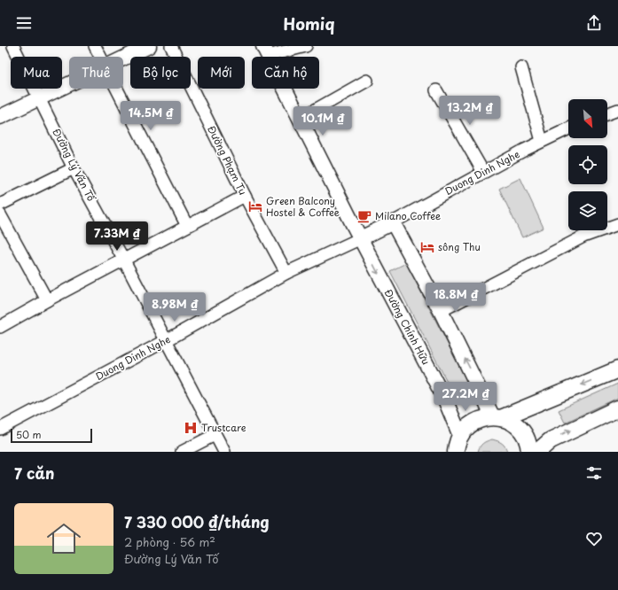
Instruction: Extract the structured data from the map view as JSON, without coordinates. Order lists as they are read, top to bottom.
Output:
{
  "streets": {
    "street": [
      "Đường Phạm Tu",
      "Đường Lý Văn Tố",
      "Duong Dinh Nghe",
      "Đường Chính Hữu"
    ]
  },
  "crossings": [
    ["Đường Phạm Tu", "Duong Dinh Nghe"],
    ["Đường Lý Văn Tố", "Duong Dinh Nghe"],
    ["Duong Dinh Nghe", "Đường Chính Hữu"]
  ],
  "places": {
    "hotel": ["Green Balcony Hostel & Coffee", "sông Thu"],
    "cafe": ["Milano Coffee"],
    "hospital": ["Trustcare"]
  },
  "scale_bar": "50 m",
  "north": "bottom right",
  "page": {
    "header": "Homiq",
    "chip": [
      "Mua",
      "Thuê",
      "Bộ lọc",
      "Mới",
      "Căn hộ"
    ],
    "price": [
      "13.2M ₫",
      "14.5M ₫",
      "10.1M ₫",
      "7.33M ₫",
      "18.8M ₫",
      "8.98M ₫",
      "27.2M ₫"
    ],
    "scale": "50 m",
    "heading": "7 căn",
    "list": [
      {
        "name": "7 330 000 ₫/tháng",
        "note": "2 phòng · 56 m² · Đường Lý Văn Tố"
      }
    ]
  }
}
